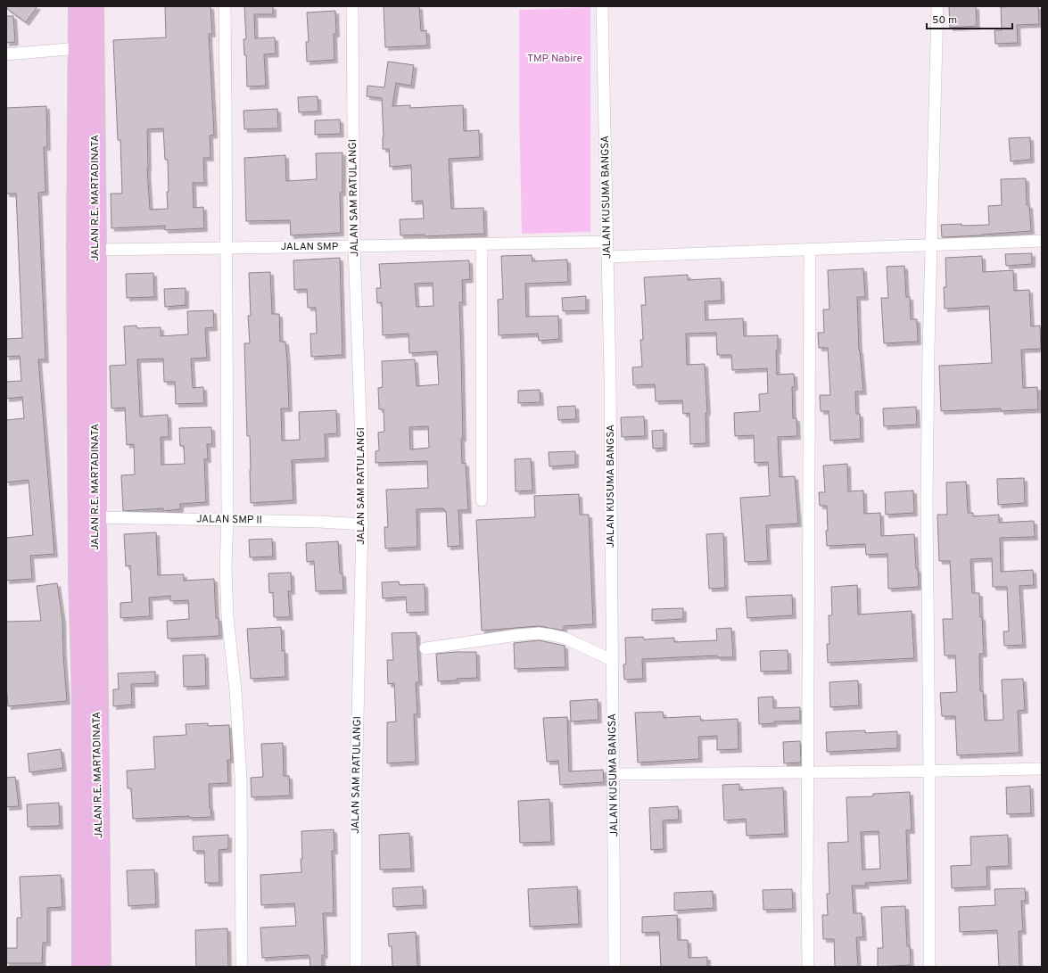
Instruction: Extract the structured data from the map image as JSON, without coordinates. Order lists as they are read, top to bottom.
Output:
{
  "streets": {
    "highway": ["JALAN R.E. MARTADINATA"],
    "street": [
      "JALAN KUSUMA BANGSA",
      "JALAN SAM RATULANGI",
      "JALAN SMP",
      "JALAN SMP II"
    ]
  },
  "crossings": [
    ["JALAN KUSUMA BANGSA", "JALAN SMP"],
    ["JALAN R.E. MARTADINATA", "JALAN SMP"],
    ["JALAN R.E. MARTADINATA", "JALAN SMP II"],
    ["JALAN SAM RATULANGI", "JALAN SMP"],
    ["JALAN SAM RATULANGI", "JALAN SMP II"]
  ],
  "parks": ["TMP Nabire"],
  "scale_bar": "50 m"
}
